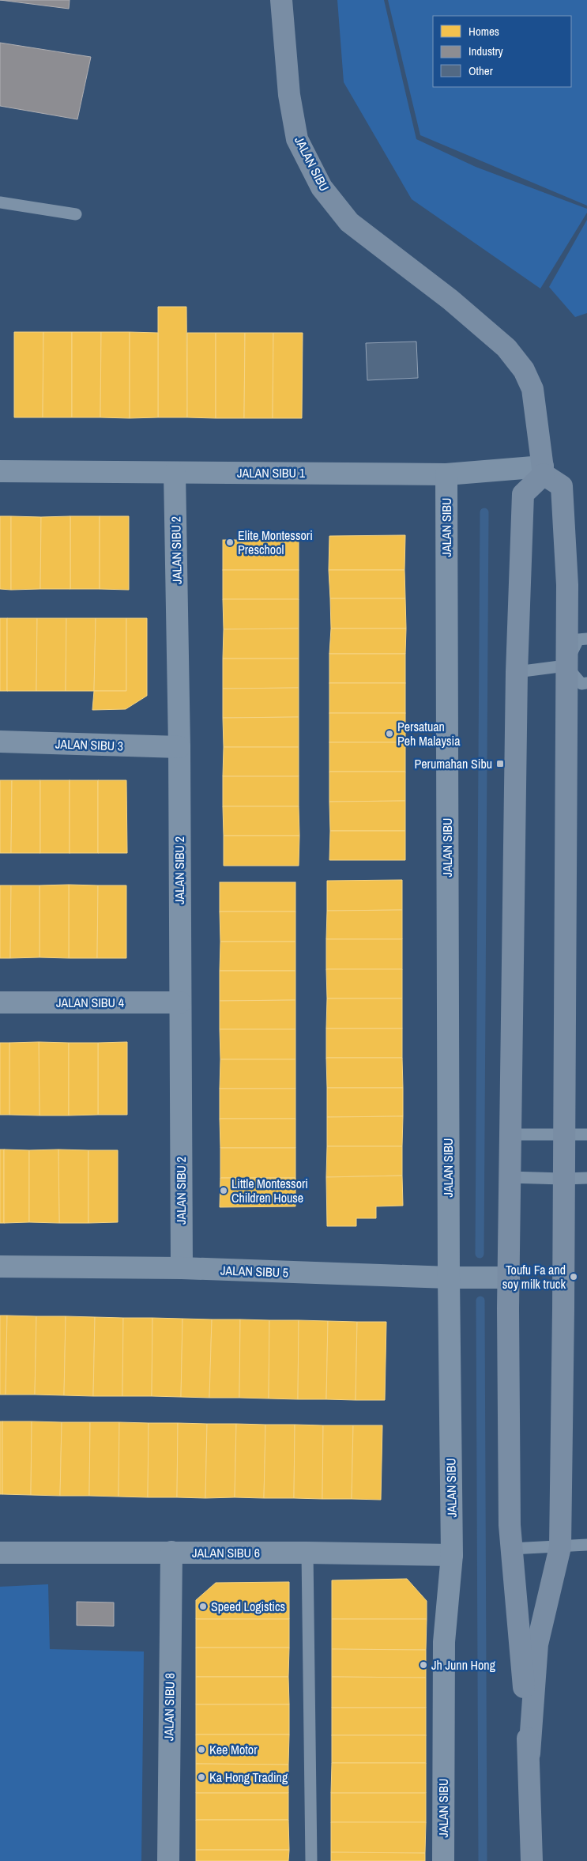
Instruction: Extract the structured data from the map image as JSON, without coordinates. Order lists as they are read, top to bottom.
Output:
{
  "streets": {
    "street": [
      "JALAN SIBU",
      "JALAN SIBU 1",
      "JALAN SIBU 2",
      "JALAN SIBU 3",
      "JALAN SIBU 4",
      "JALAN SIBU 5",
      "JALAN SIBU 6",
      "JALAN SIBU 8"
    ]
  },
  "crossings": [
    ["JALAN SIBU", "JALAN SIBU 1"],
    ["JALAN SIBU", "JALAN SIBU 5"],
    ["JALAN SIBU", "JALAN SIBU 6"],
    ["JALAN SIBU 1", "JALAN SIBU 2"],
    ["JALAN SIBU 2", "JALAN SIBU 3"],
    ["JALAN SIBU 2", "JALAN SIBU 4"],
    ["JALAN SIBU 2", "JALAN SIBU 5"],
    ["JALAN SIBU 6", "JALAN SIBU 8"]
  ],
  "places": {
    "other": [
      "Elite Montessori Preschool",
      "Persatuan Peh Malaysia",
      "Little Montessori Children House",
      "Toufu Fa and soy milk truck",
      "Speed Logistics",
      "Jh Junn Hong",
      "Kee Motor",
      "Ka Hong Trading"
    ],
    "transit": ["Perumahan Sibu"]
  },
  "legend": ["Homes", "Industry", "Other"]
}
